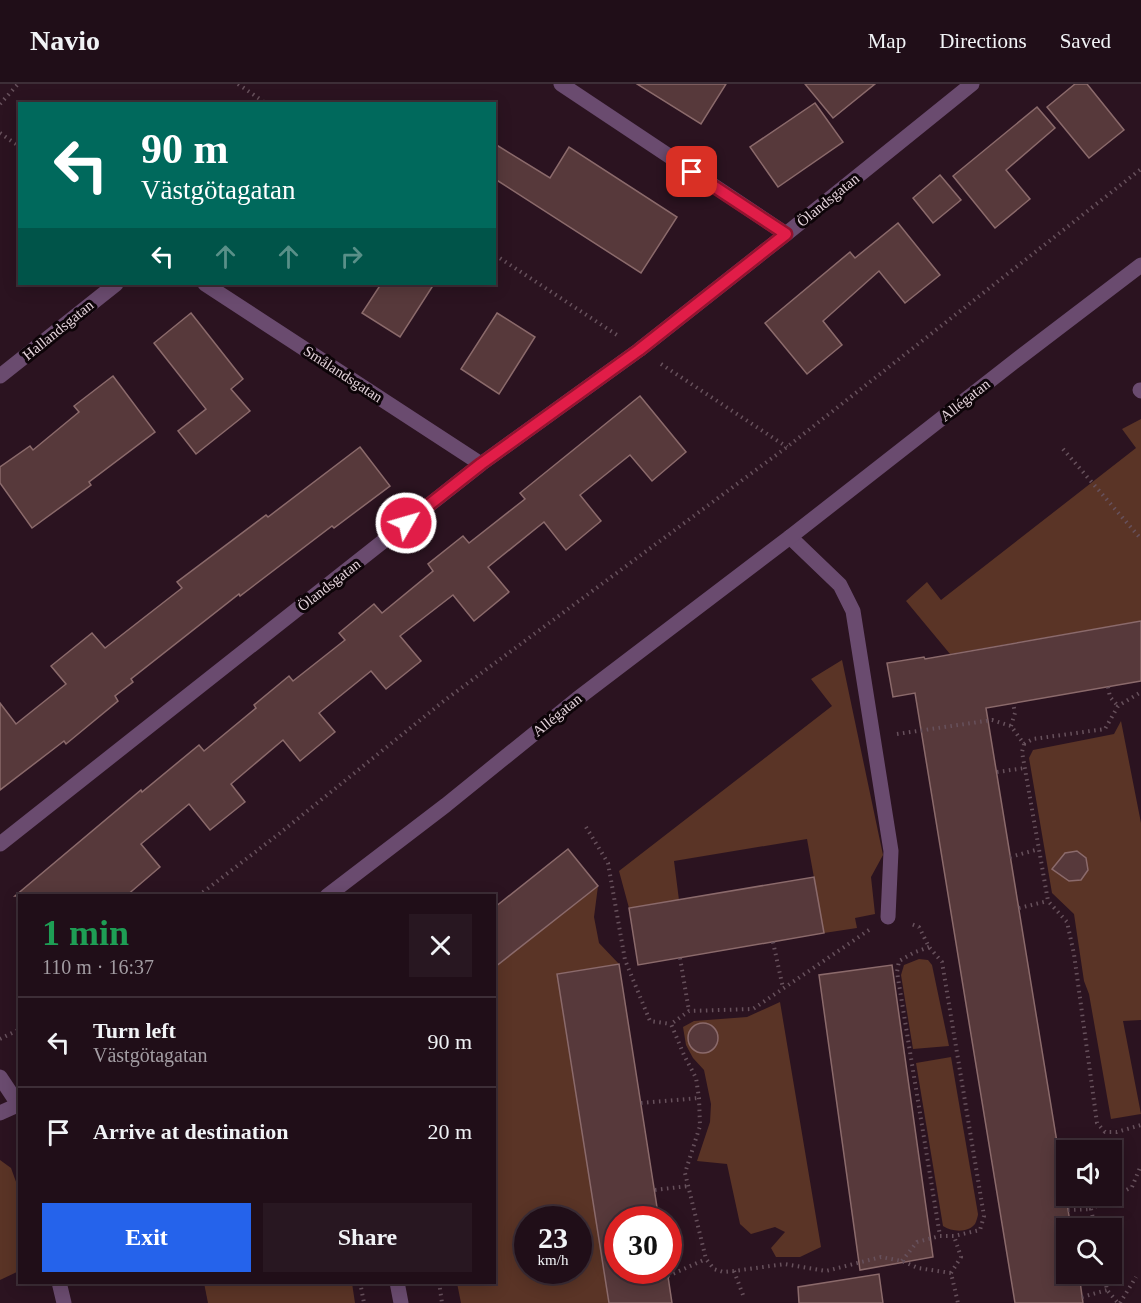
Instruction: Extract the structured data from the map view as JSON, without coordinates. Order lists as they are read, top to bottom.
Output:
{
  "streets": {
    "street": [
      "Ölandsgatan",
      "Hallandsgatan",
      "Smålandsgatan",
      "Allégatan"
    ]
  },
  "crossings": [
    ["Ölandsgatan", "Smålandsgatan"]
  ],
  "page": {
    "header": "Navio",
    "nav": ["Map", "Directions", "Saved"],
    "turn": ["90 m", "Västgötagatan"],
    "heading": ["1 min", "110 m · 16:37"],
    "list": [
      {
        "name": "Turn left",
        "note": "Västgötagatan",
        "value": "90 m"
      },
      {
        "name": "Arrive at destination",
        "value": "20 m"
      }
    ],
    "buttons": ["Exit", "Share"],
    "speed": "23 km/h",
    "limit": "30"
  }
}
